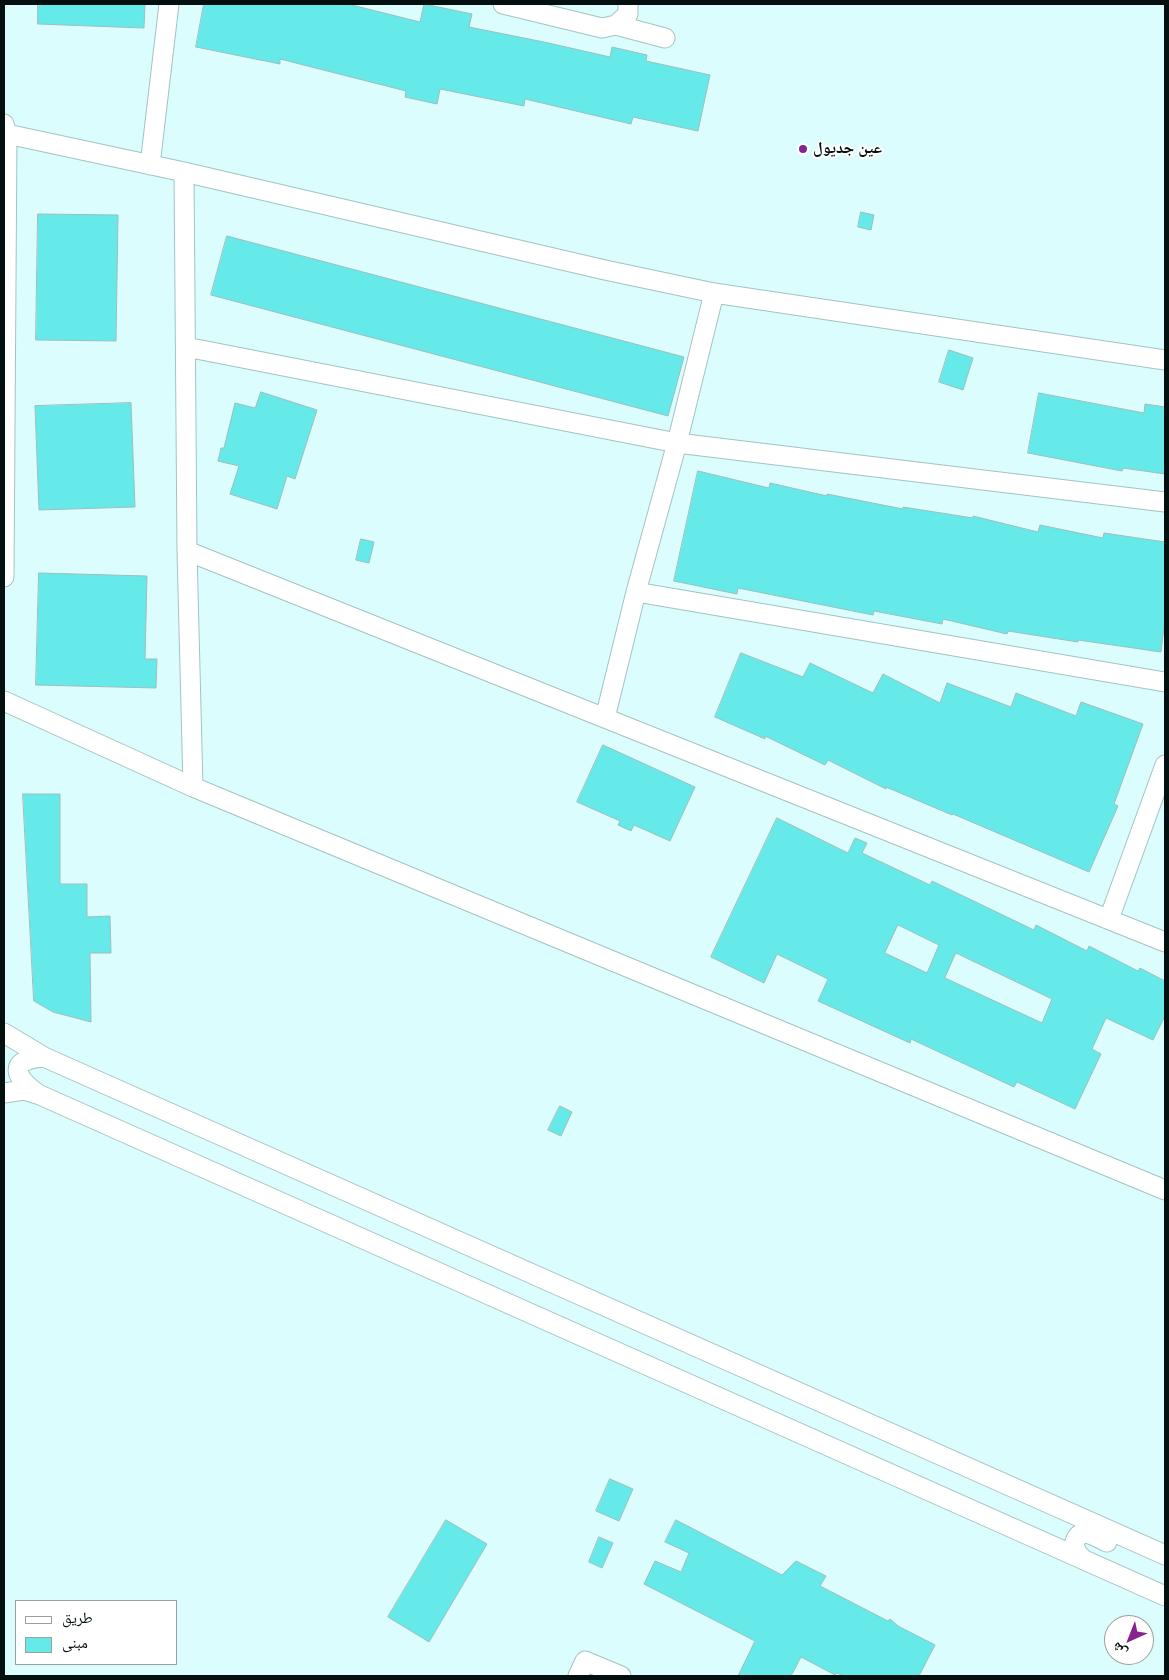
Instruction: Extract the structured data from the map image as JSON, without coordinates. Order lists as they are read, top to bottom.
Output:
{
  "places": ["عين جديول"],
  "legend": ["طريق", "مبنى"],
  "north": "bottom left"
}
